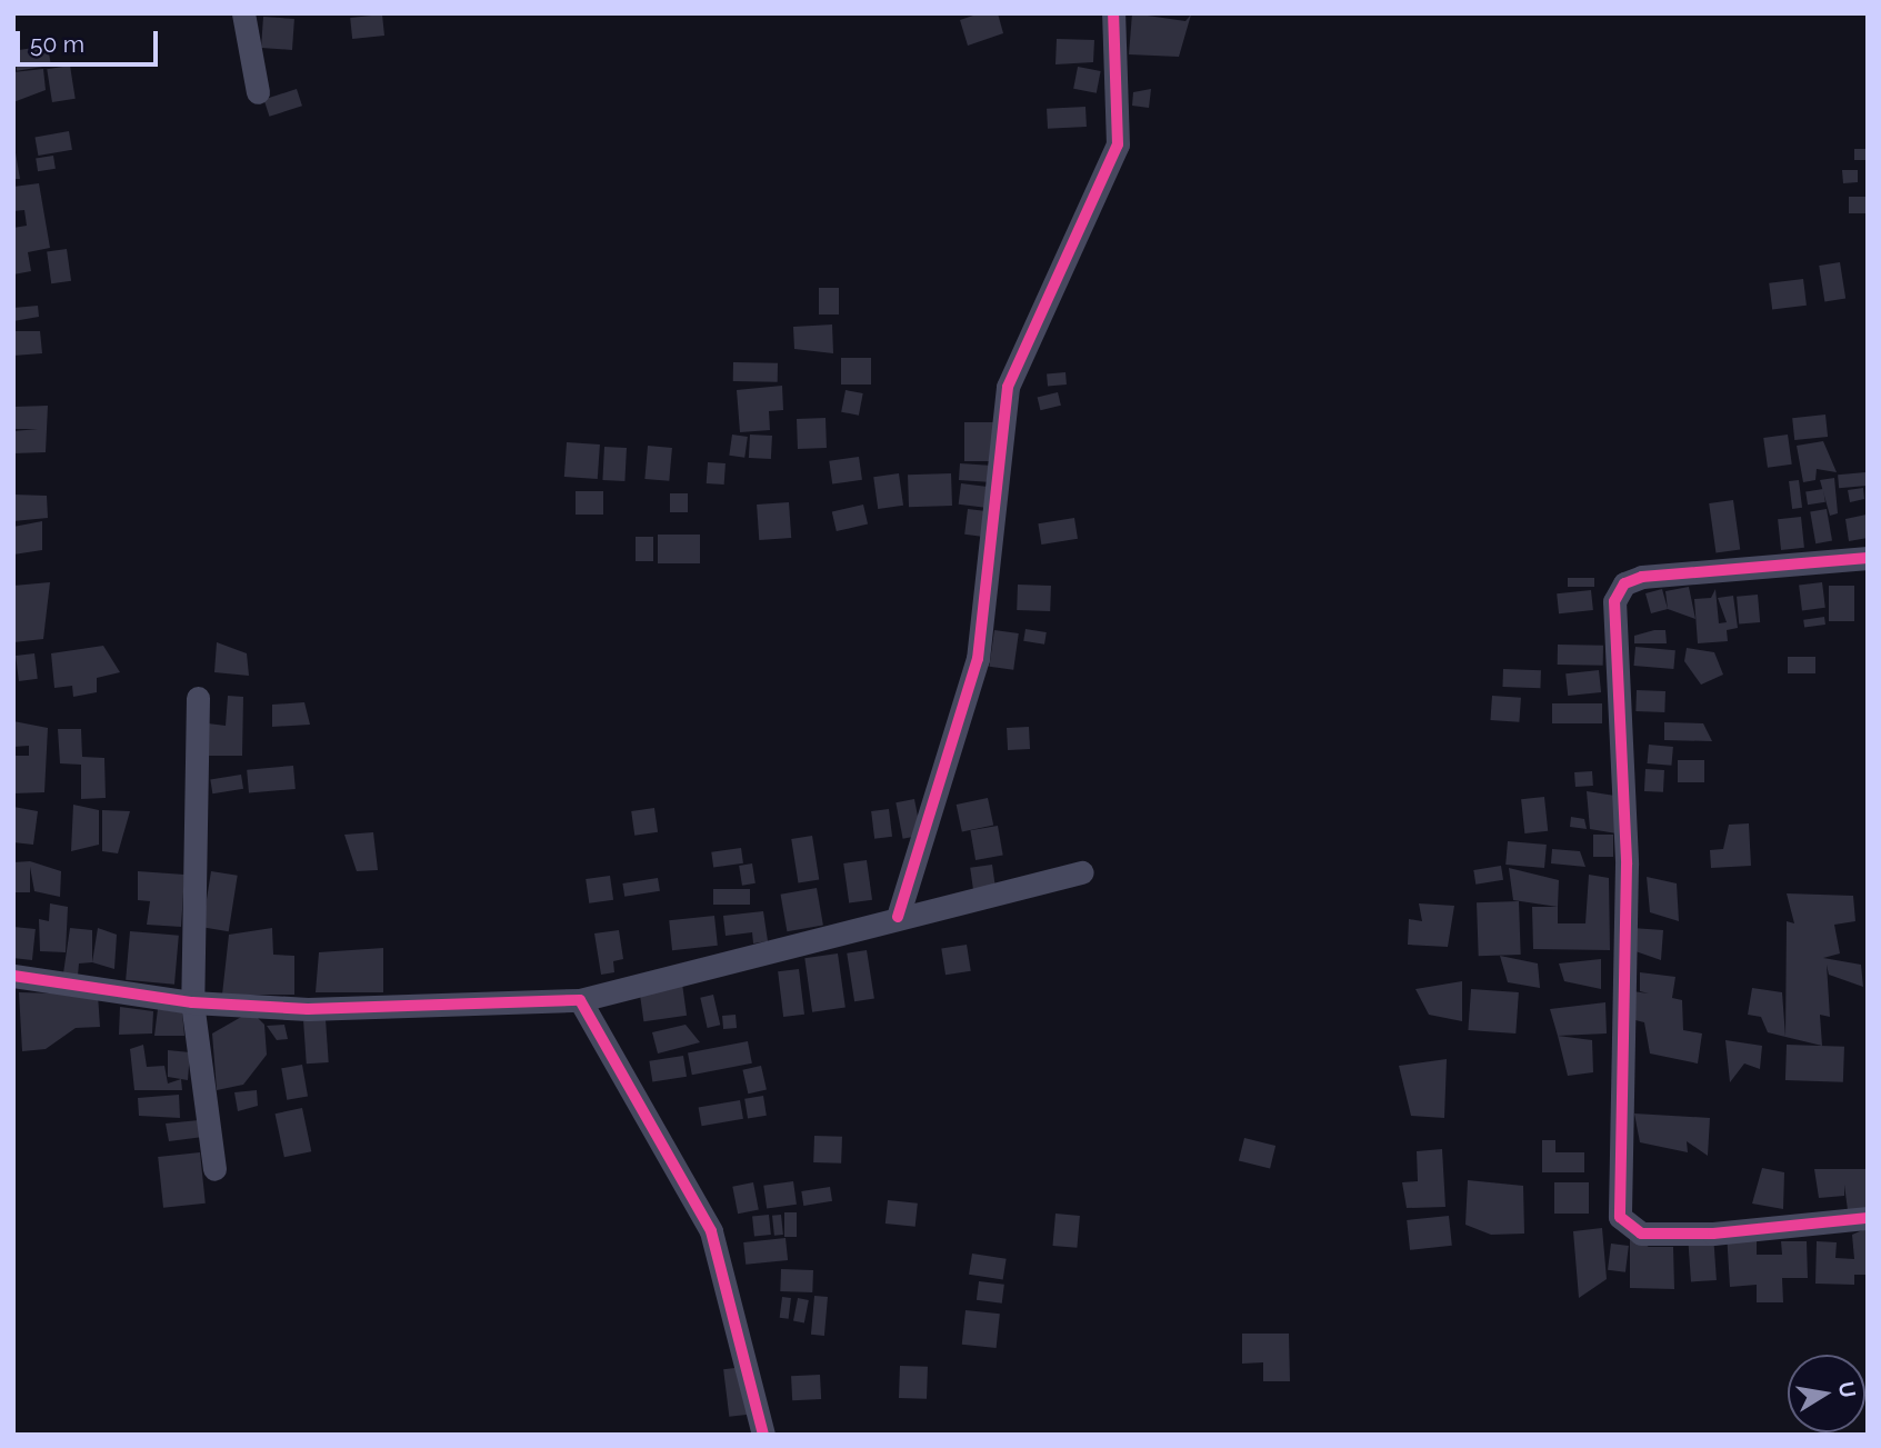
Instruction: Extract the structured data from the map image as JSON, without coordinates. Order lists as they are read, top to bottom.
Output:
{
  "scale_bar": "50 m",
  "north": "right"
}
